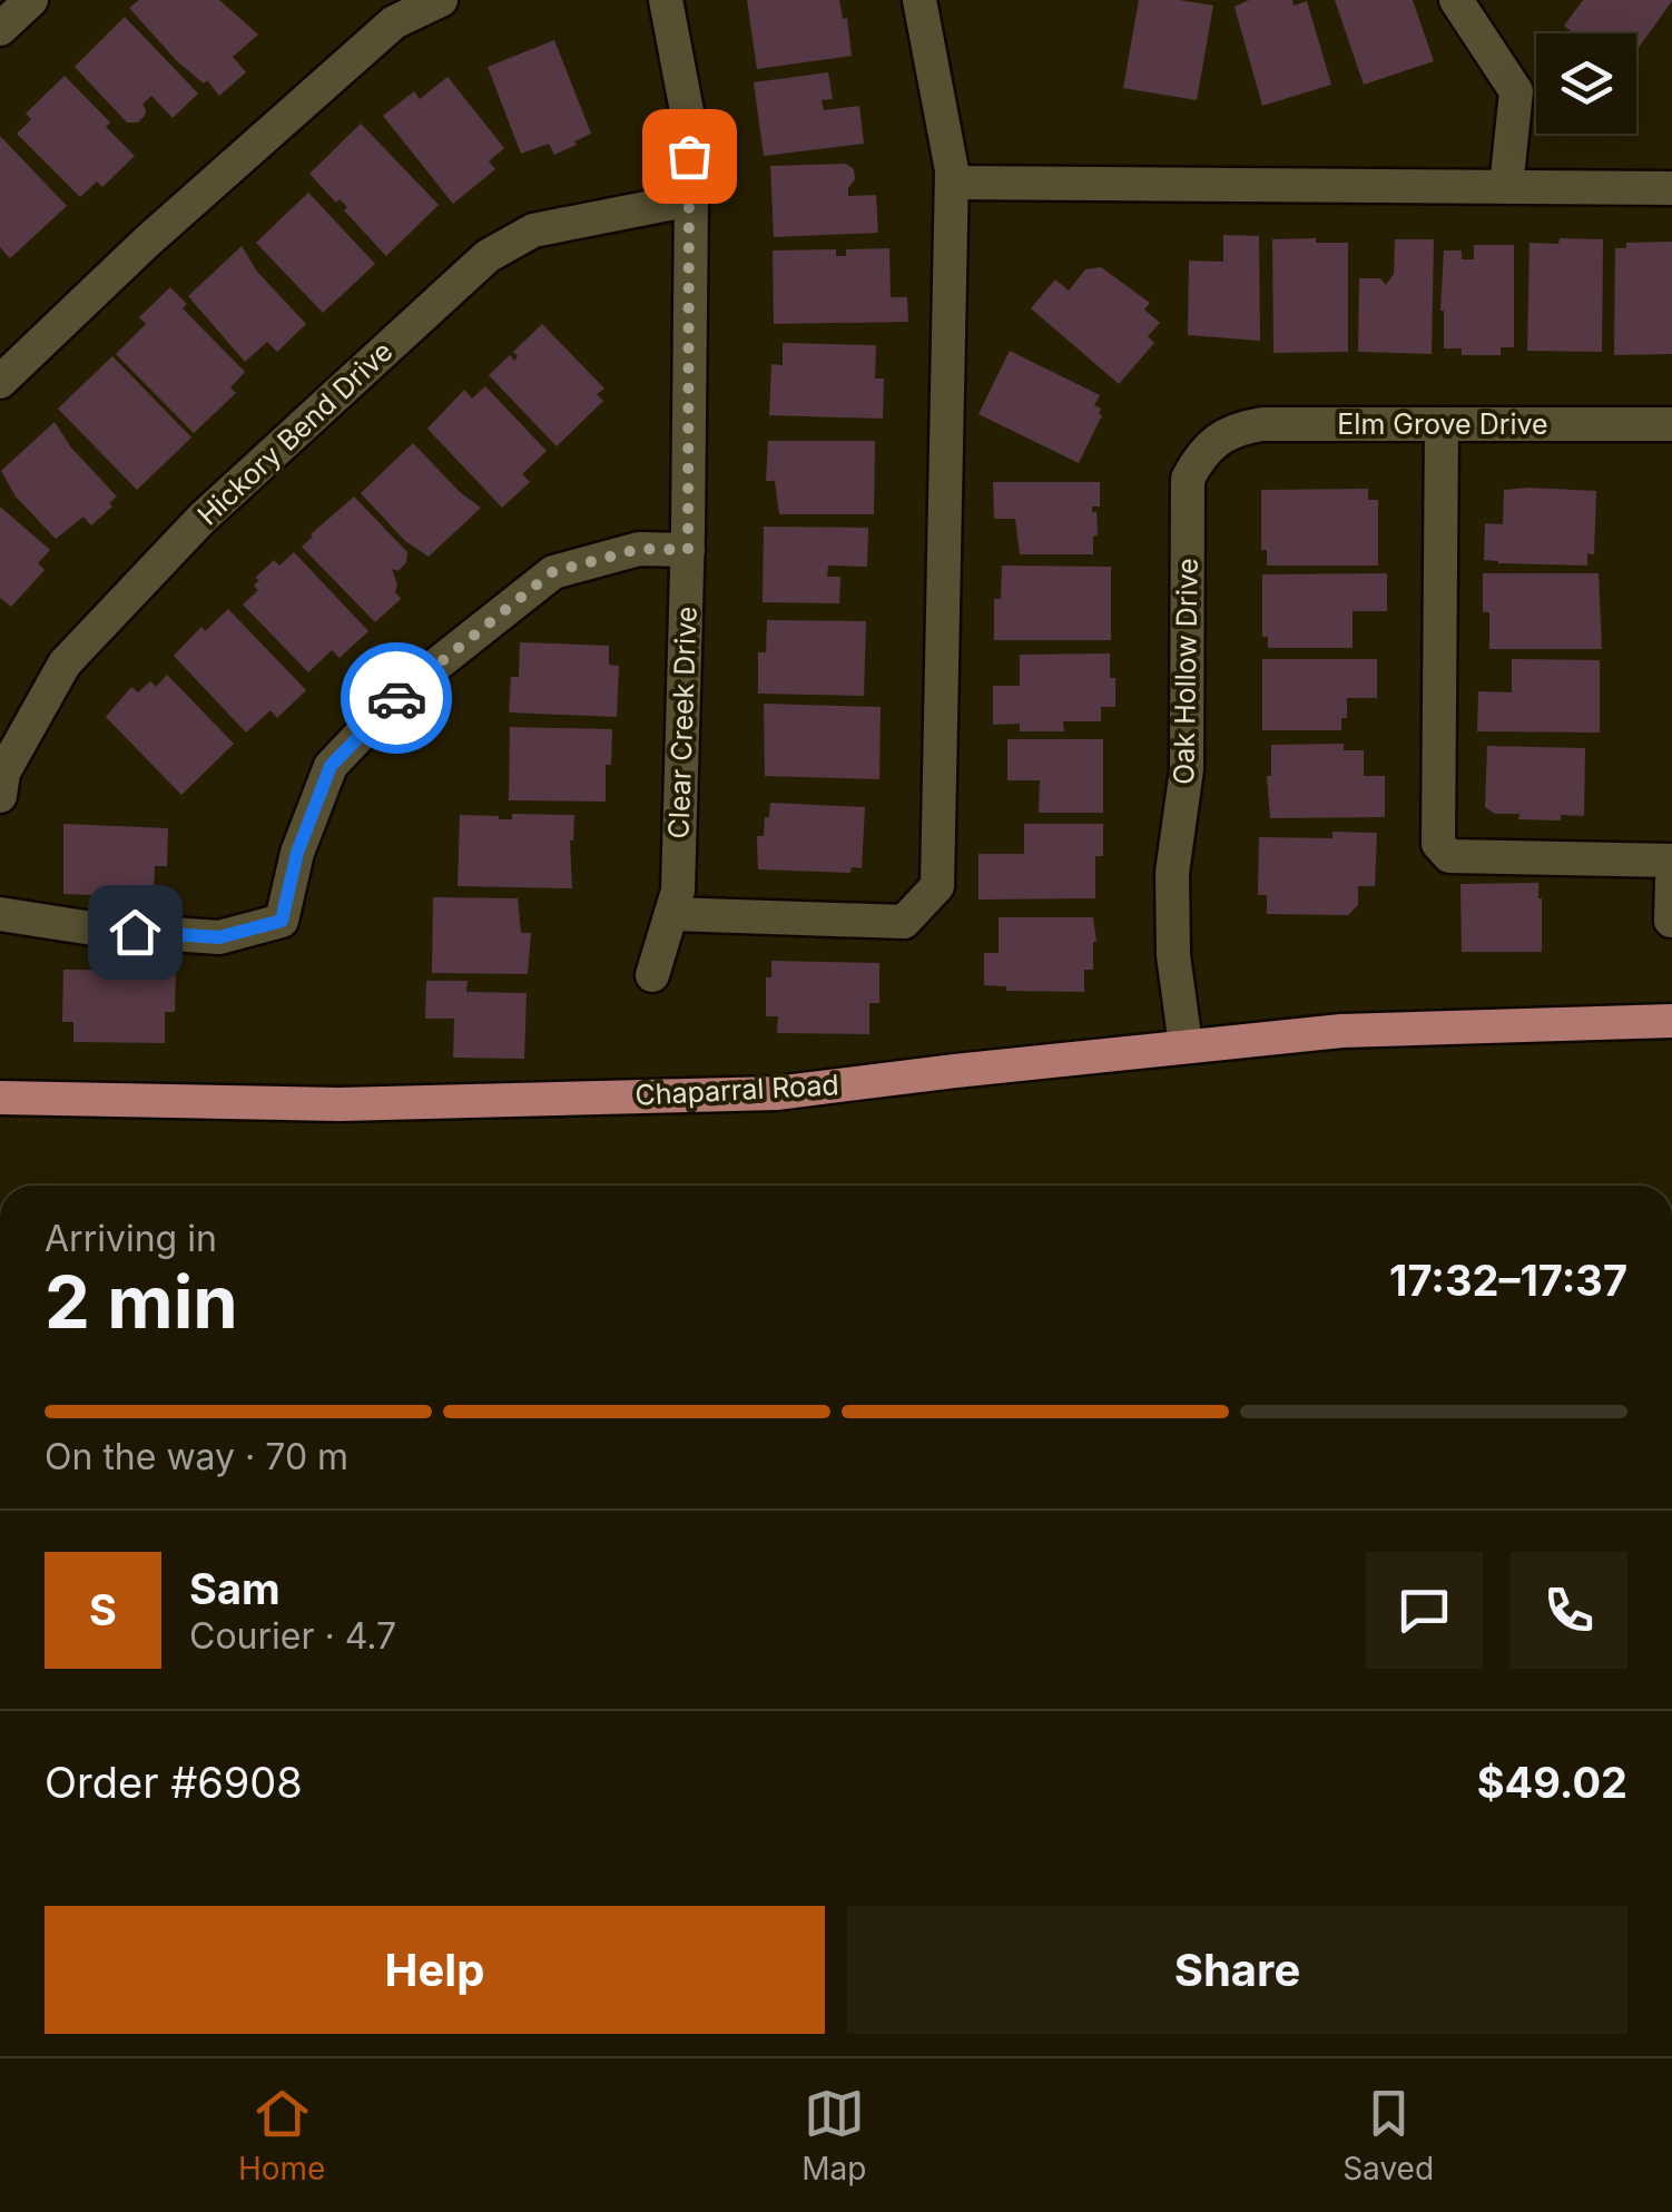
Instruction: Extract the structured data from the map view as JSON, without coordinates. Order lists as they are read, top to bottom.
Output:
{
  "streets": {
    "main road": ["Chaparral Road"],
    "street": [
      "Elm Grove Drive",
      "Hickory Bend Drive",
      "Oak Hollow Drive",
      "Clear Creek Drive"
    ]
  },
  "crossings": [
    ["Elm Grove Drive", "Oak Hollow Drive"],
    ["Hickory Bend Drive", "Clear Creek Drive"],
    ["Oak Hollow Drive", "Chaparral Road"]
  ],
  "page": {
    "heading": ["2 min", "Arriving in", "17:32–17:37"],
    "panel": [
      "Sam",
      "Courier · 4.7",
      "Order #6908",
      "$49.02"
    ],
    "bar": "On the way · 70 m",
    "round": "S",
    "buttons": ["Help", "Share"],
    "tabs": ["Home", "Map", "Saved"]
  }
}
